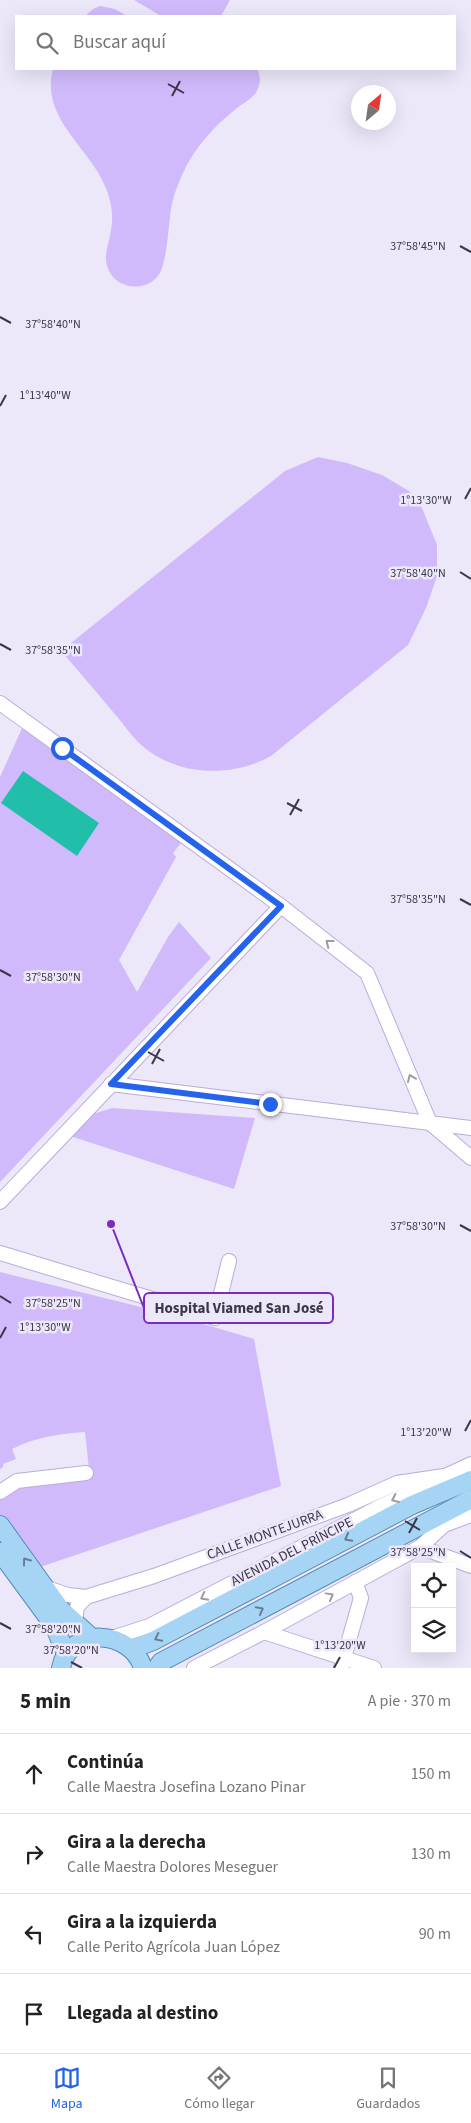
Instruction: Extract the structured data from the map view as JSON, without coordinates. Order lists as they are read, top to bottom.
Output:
{
  "streets": {
    "main road": ["AVENIDA DEL PRÍNCIPE"],
    "street": ["CALLE MONTEJURRA"]
  },
  "crossings": [
    ["CALLE MONTEJURRA", "AVENIDA DEL PRÍNCIPE"]
  ],
  "places": ["Hospital Viamed San José"],
  "north": "top right",
  "page": {
    "search": "Buscar aquí",
    "heading": ["5 min", "A pie · 370 m"],
    "list": [
      ["Continúa", "Calle Maestra Josefina Lozano Pinar", "150 m"],
      ["Gira a la derecha", "Calle Maestra Dolores Meseguer", "130 m"],
      ["Gira a la izquierda", "Calle Perito Agrícola Juan López", "90 m"],
      "Llegada al destino"
    ],
    "nav": ["Mapa", "Cómo llegar", "Guardados"]
  },
  "coordinates": [
    "37°58'45\"N",
    "37°58'40\"N",
    "1°13'40\"W",
    "1°13'30\"W",
    "37°58'35\"N",
    "37°58'30\"N",
    "37°58'25\"N",
    "1°13'20\"W",
    "37°58'20\"N"
  ]
}
